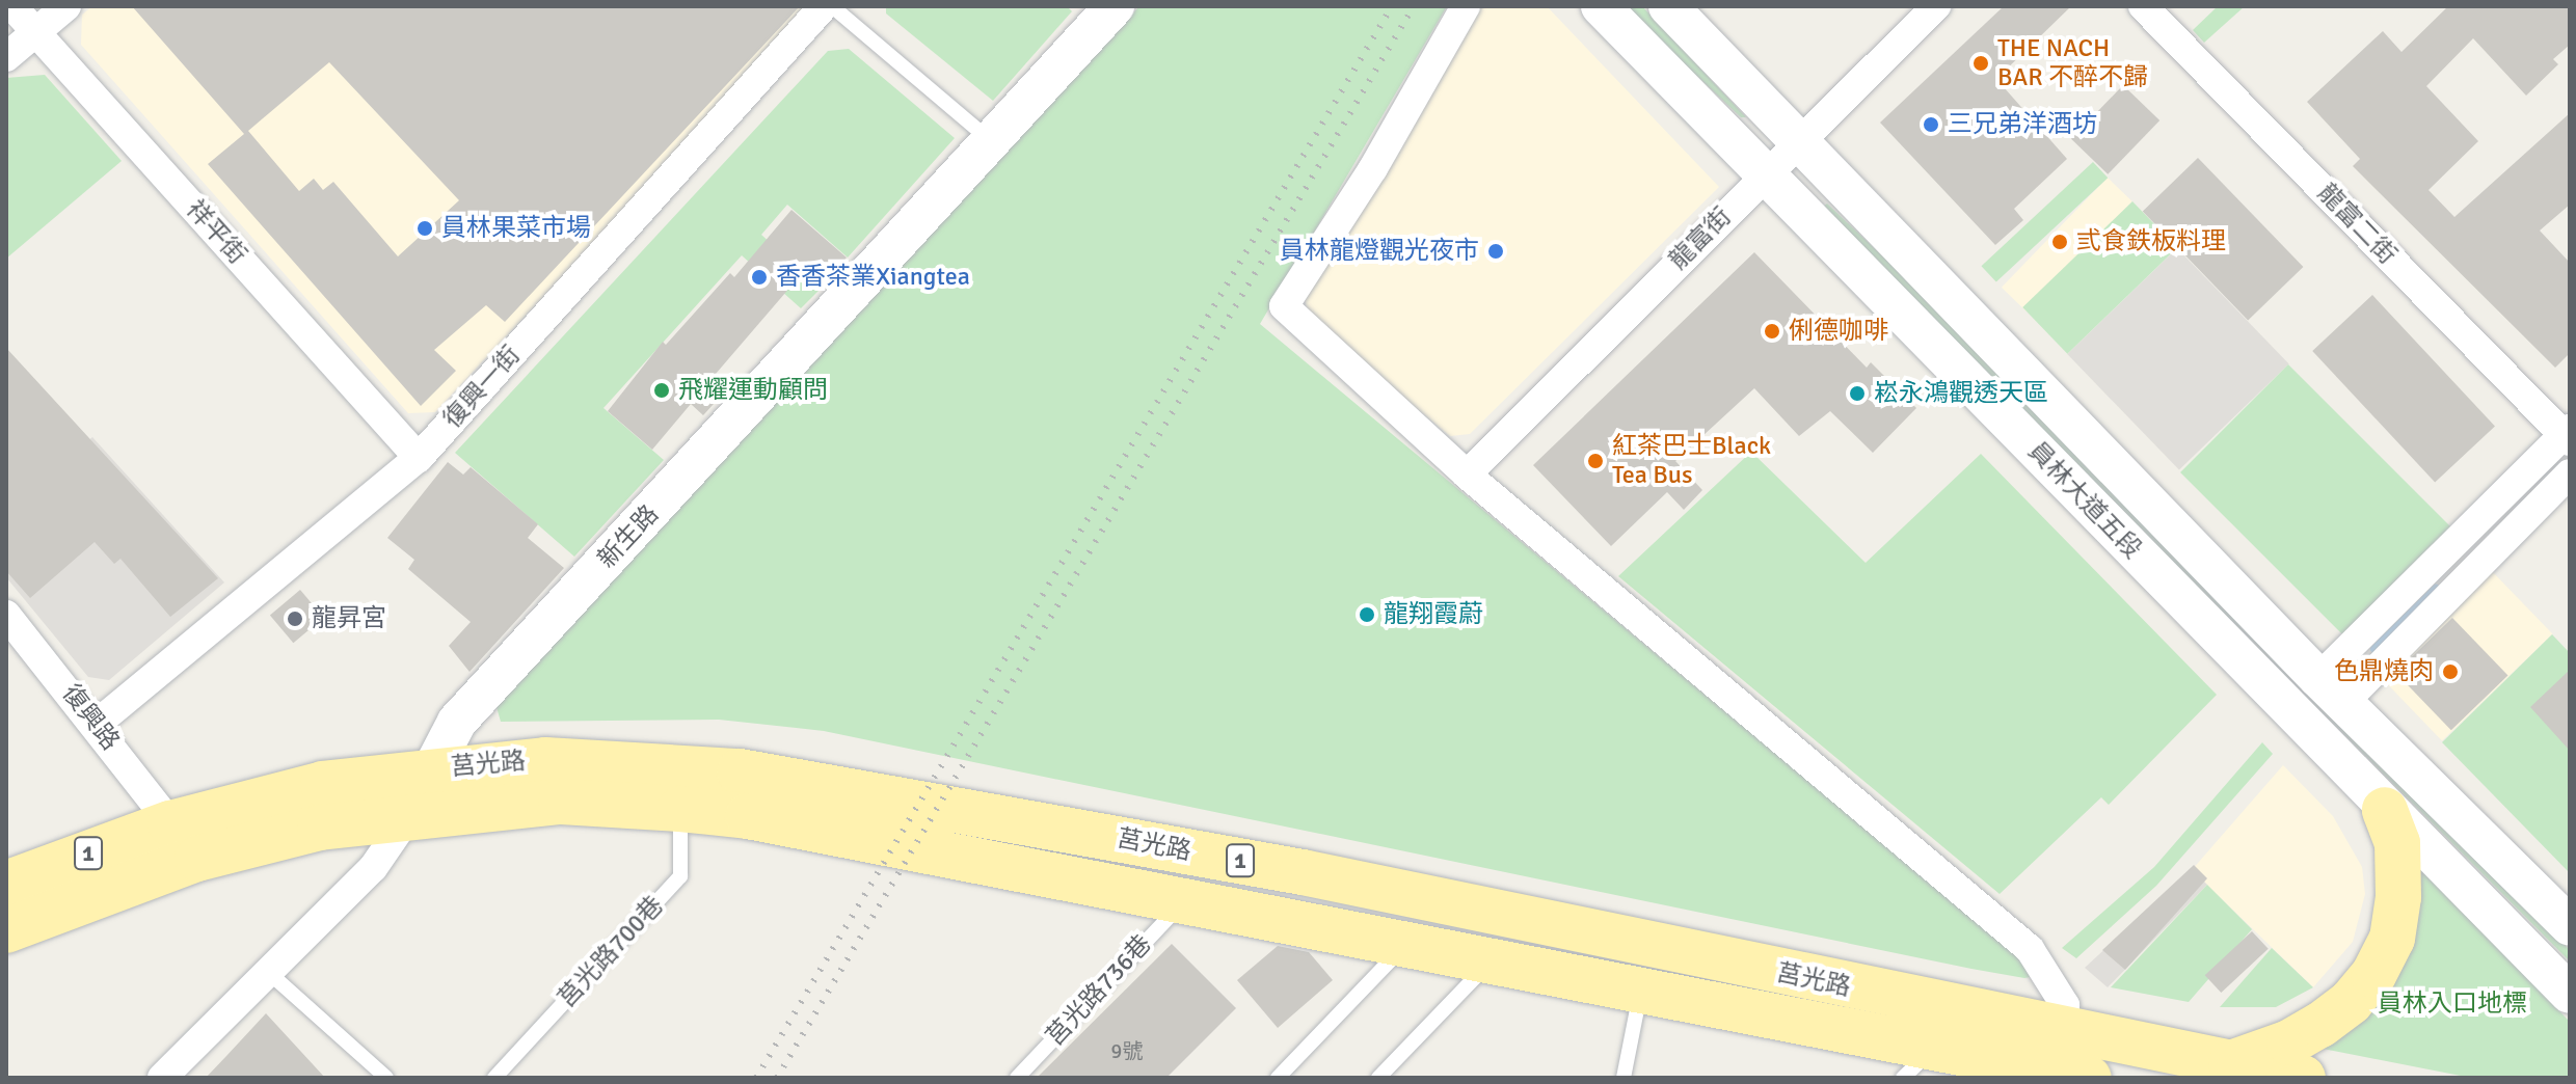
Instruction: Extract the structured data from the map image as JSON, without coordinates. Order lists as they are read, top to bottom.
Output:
{
  "streets": {
    "main road": [
      "員林大道五段",
      "新生路",
      "莒光路",
      "1"
    ],
    "street": [
      "龍富二街",
      "祥平街",
      "龍富街",
      "復興一街",
      "復興路"
    ],
    "lane": ["莒光路700巷", "莒光路736巷"]
  },
  "crossings": [
    ["祥平街", "復興一街"],
    ["龍富街", "員林大道五段"],
    ["復興一街", "復興路"],
    ["新生路", "莒光路"],
    ["復興路", "莒光路"],
    ["莒光路", "莒光路700巷"],
    ["莒光路", "莒光路736巷"]
  ],
  "parks": ["員林入口地標"],
  "places": [
    "THE NACH BAR 不醉不歸",
    "三兄弟洋酒坊",
    "員林果菜市場",
    "弎食鉄板料理",
    "員林龍燈觀光夜市",
    "香香茶業Xiangtea",
    "俐德咖啡",
    "飛耀運動顧問",
    "崧永鴻觀透天區",
    "紅茶巴士Black Tea Bus",
    "龍翔霞蔚",
    "龍昇宮",
    "色鼎燒肉"
  ],
  "house_numbers": ["9號"]
}
